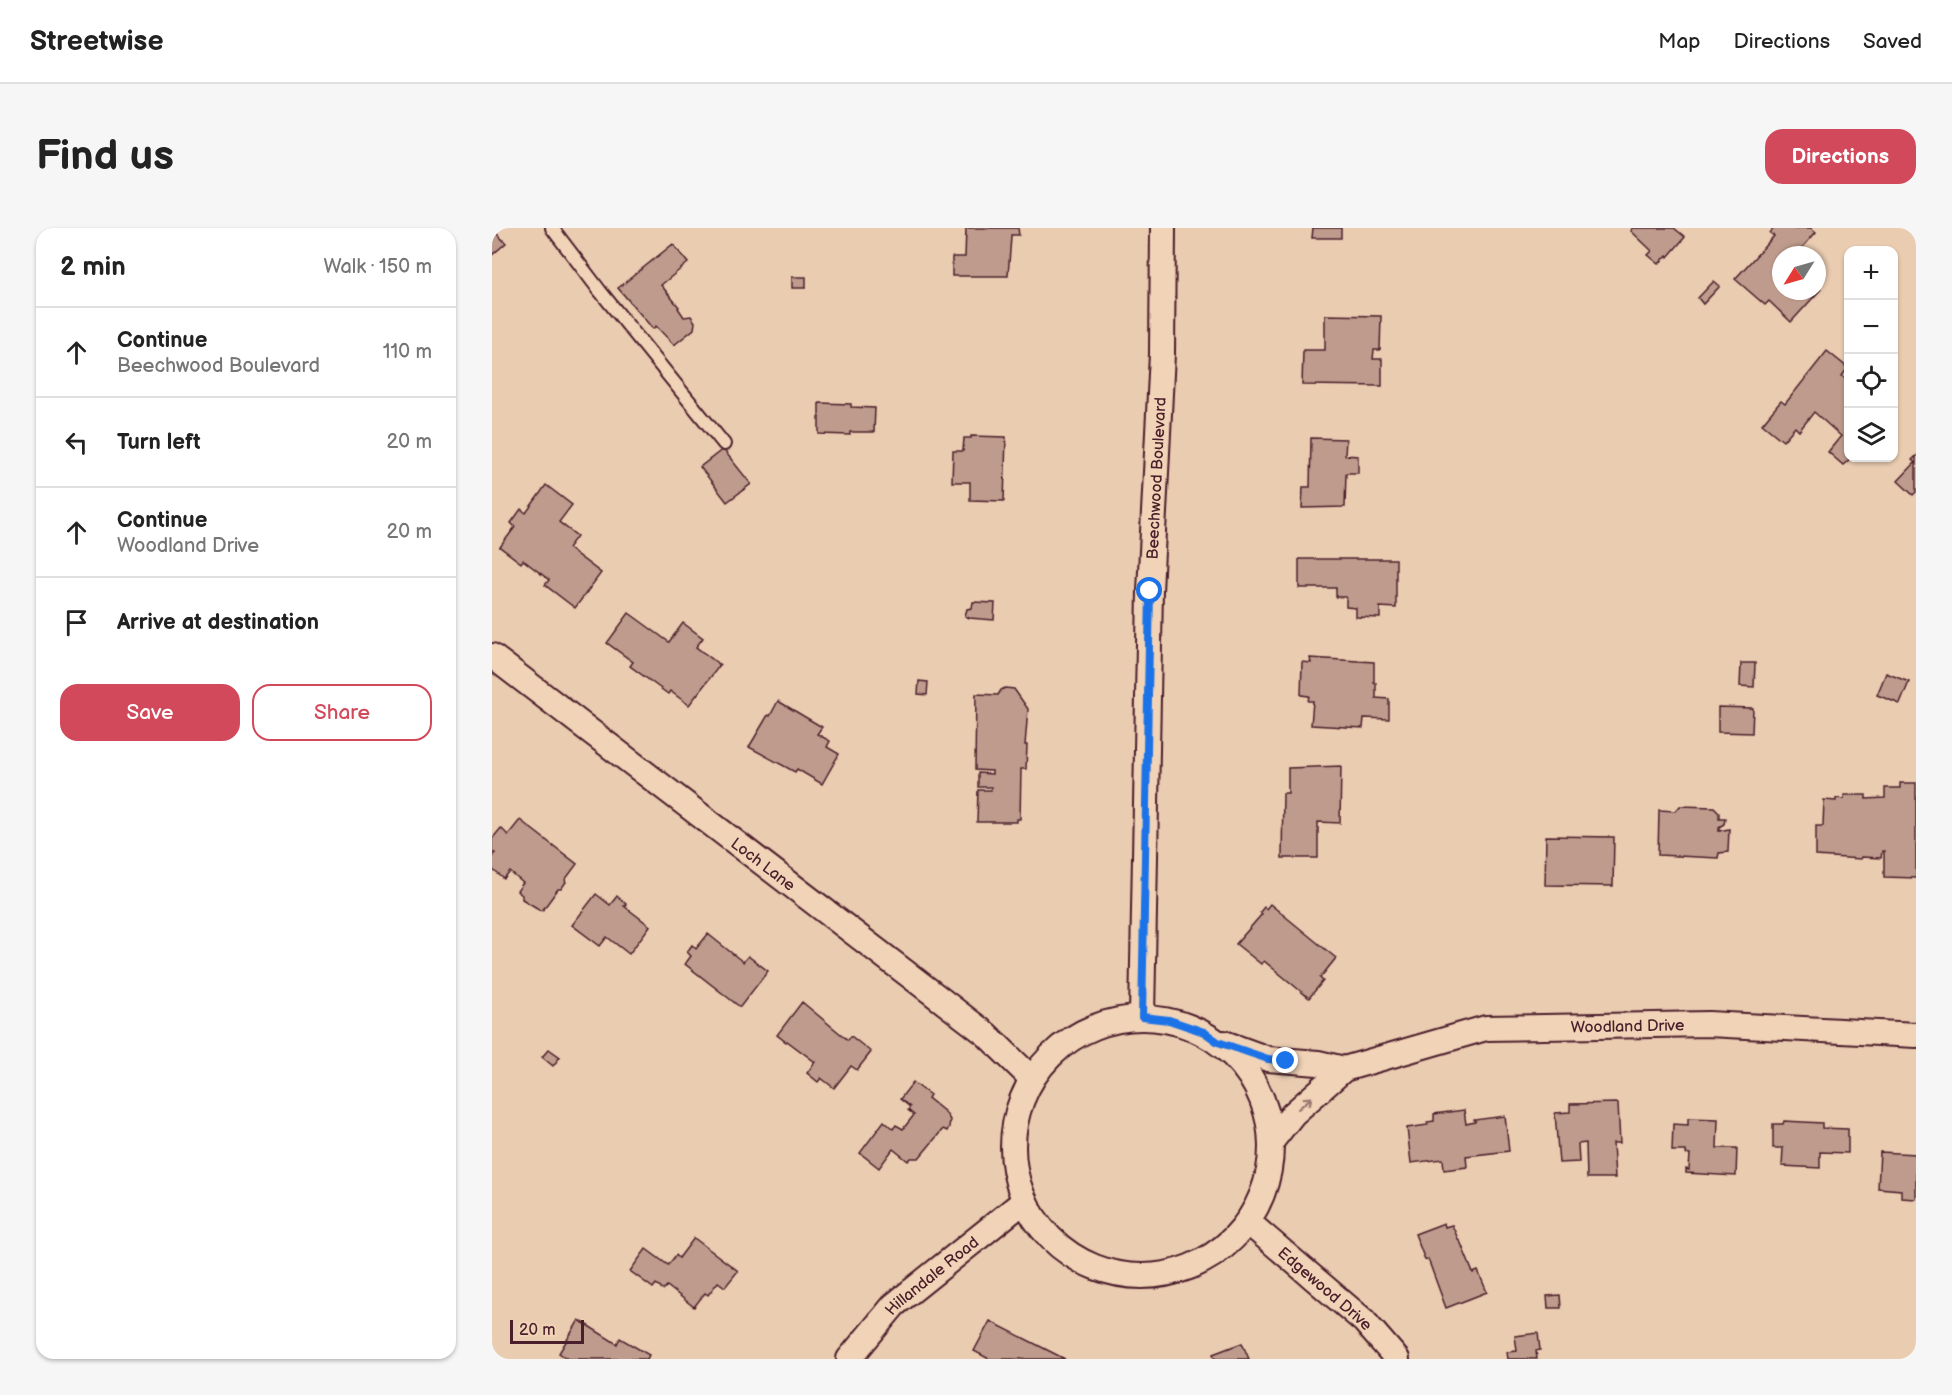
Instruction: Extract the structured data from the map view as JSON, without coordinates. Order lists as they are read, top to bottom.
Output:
{
  "streets": {
    "street": [
      "Beechwood Boulevard",
      "Loch Lane",
      "Woodland Drive",
      "Hillandale Road",
      "Edgewood Drive"
    ]
  },
  "scale_bar": "20 m",
  "north": "bottom left",
  "page": {
    "header": "Streetwise",
    "nav": ["Map", "Directions", "Saved"],
    "buttons": [
      "Directions",
      ["Save", "Share"]
    ],
    "title": "Find us",
    "heading": ["2 min", "Walk · 150 m"],
    "map_buttons": ["+", "−"],
    "list": [
      ["Continue", "Beechwood Boulevard", "110 m"],
      ["Turn left", "20 m"],
      ["Continue", "Woodland Drive", "20 m"],
      "Arrive at destination"
    ],
    "scale": "20 m"
  }
}
